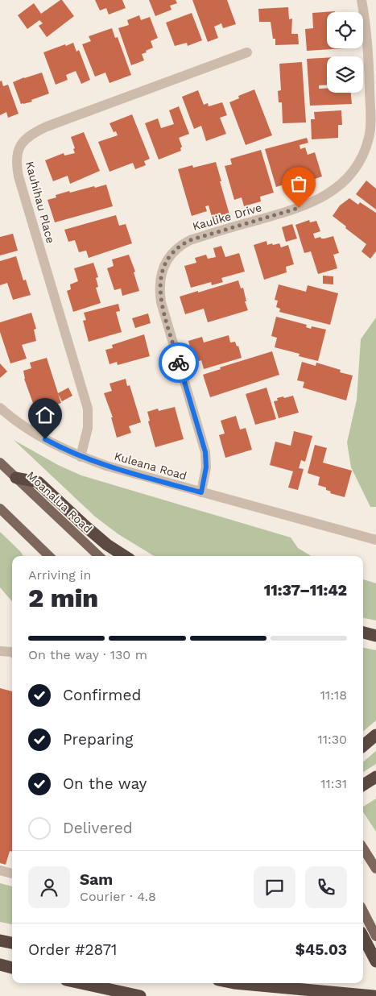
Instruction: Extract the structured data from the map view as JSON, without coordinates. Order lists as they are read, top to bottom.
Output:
{
  "streets": {
    "main road": ["Moanalua Road"],
    "street": ["Kauhihau Place", "Kaulike Drive", "Kuleana Road"]
  },
  "crossings": [
    ["Kauhihau Place", "Kuleana Road"],
    ["Kaulike Drive", "Kuleana Road"]
  ],
  "page": {
    "heading": ["2 min", "Arriving in", "11:37–11:42"],
    "panel": [
      "Sam",
      "Courier · 4.8",
      "Order #2871",
      "$45.03"
    ],
    "bar": "On the way · 130 m",
    "list": [
      ["Confirmed", "11:18"],
      ["Preparing", "11:30"],
      ["On the way", "11:31"],
      "Delivered"
    ]
  }
}
